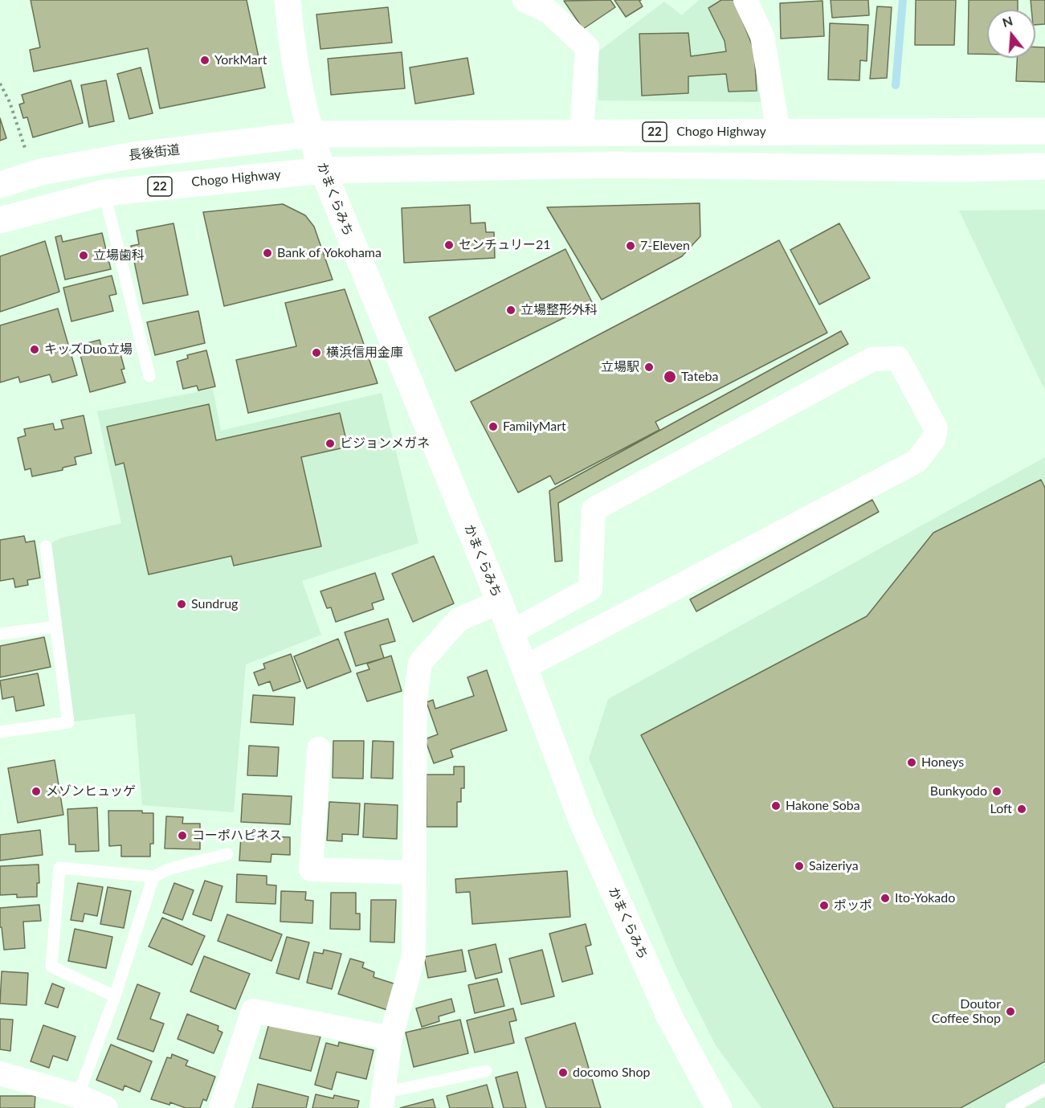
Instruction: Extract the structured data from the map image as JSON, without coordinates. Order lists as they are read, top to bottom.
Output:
{
  "streets": {
    "main road": [
      "22",
      "Chogo Highway",
      "長後街道",
      "かまくらみち"
    ]
  },
  "crossings": [
    ["Chogo Highway", "長後街道"],
    ["Chogo Highway", "かまくらみち"],
    ["長後街道", "かまくらみち"]
  ],
  "places": [
    "YorkMart",
    "センチュリー21",
    "7-Eleven",
    "Bank of Yokohama",
    "立場歯科",
    "立場整形外科",
    "キッズDuo立場",
    "横浜信用金庫",
    "立場駅",
    "Tateba",
    "FamilyMart",
    "ビジョンメガネ",
    "Sundrug",
    "Honeys",
    "メゾンヒュッゲ",
    "Bunkyodo",
    "Hakone Soba",
    "Loft",
    "コーポハピネス",
    "Saizeriya",
    "Ito-Yokado",
    "ポッポ",
    "Doutor Coffee Shop",
    "docomo Shop"
  ],
  "north": "top"
}
